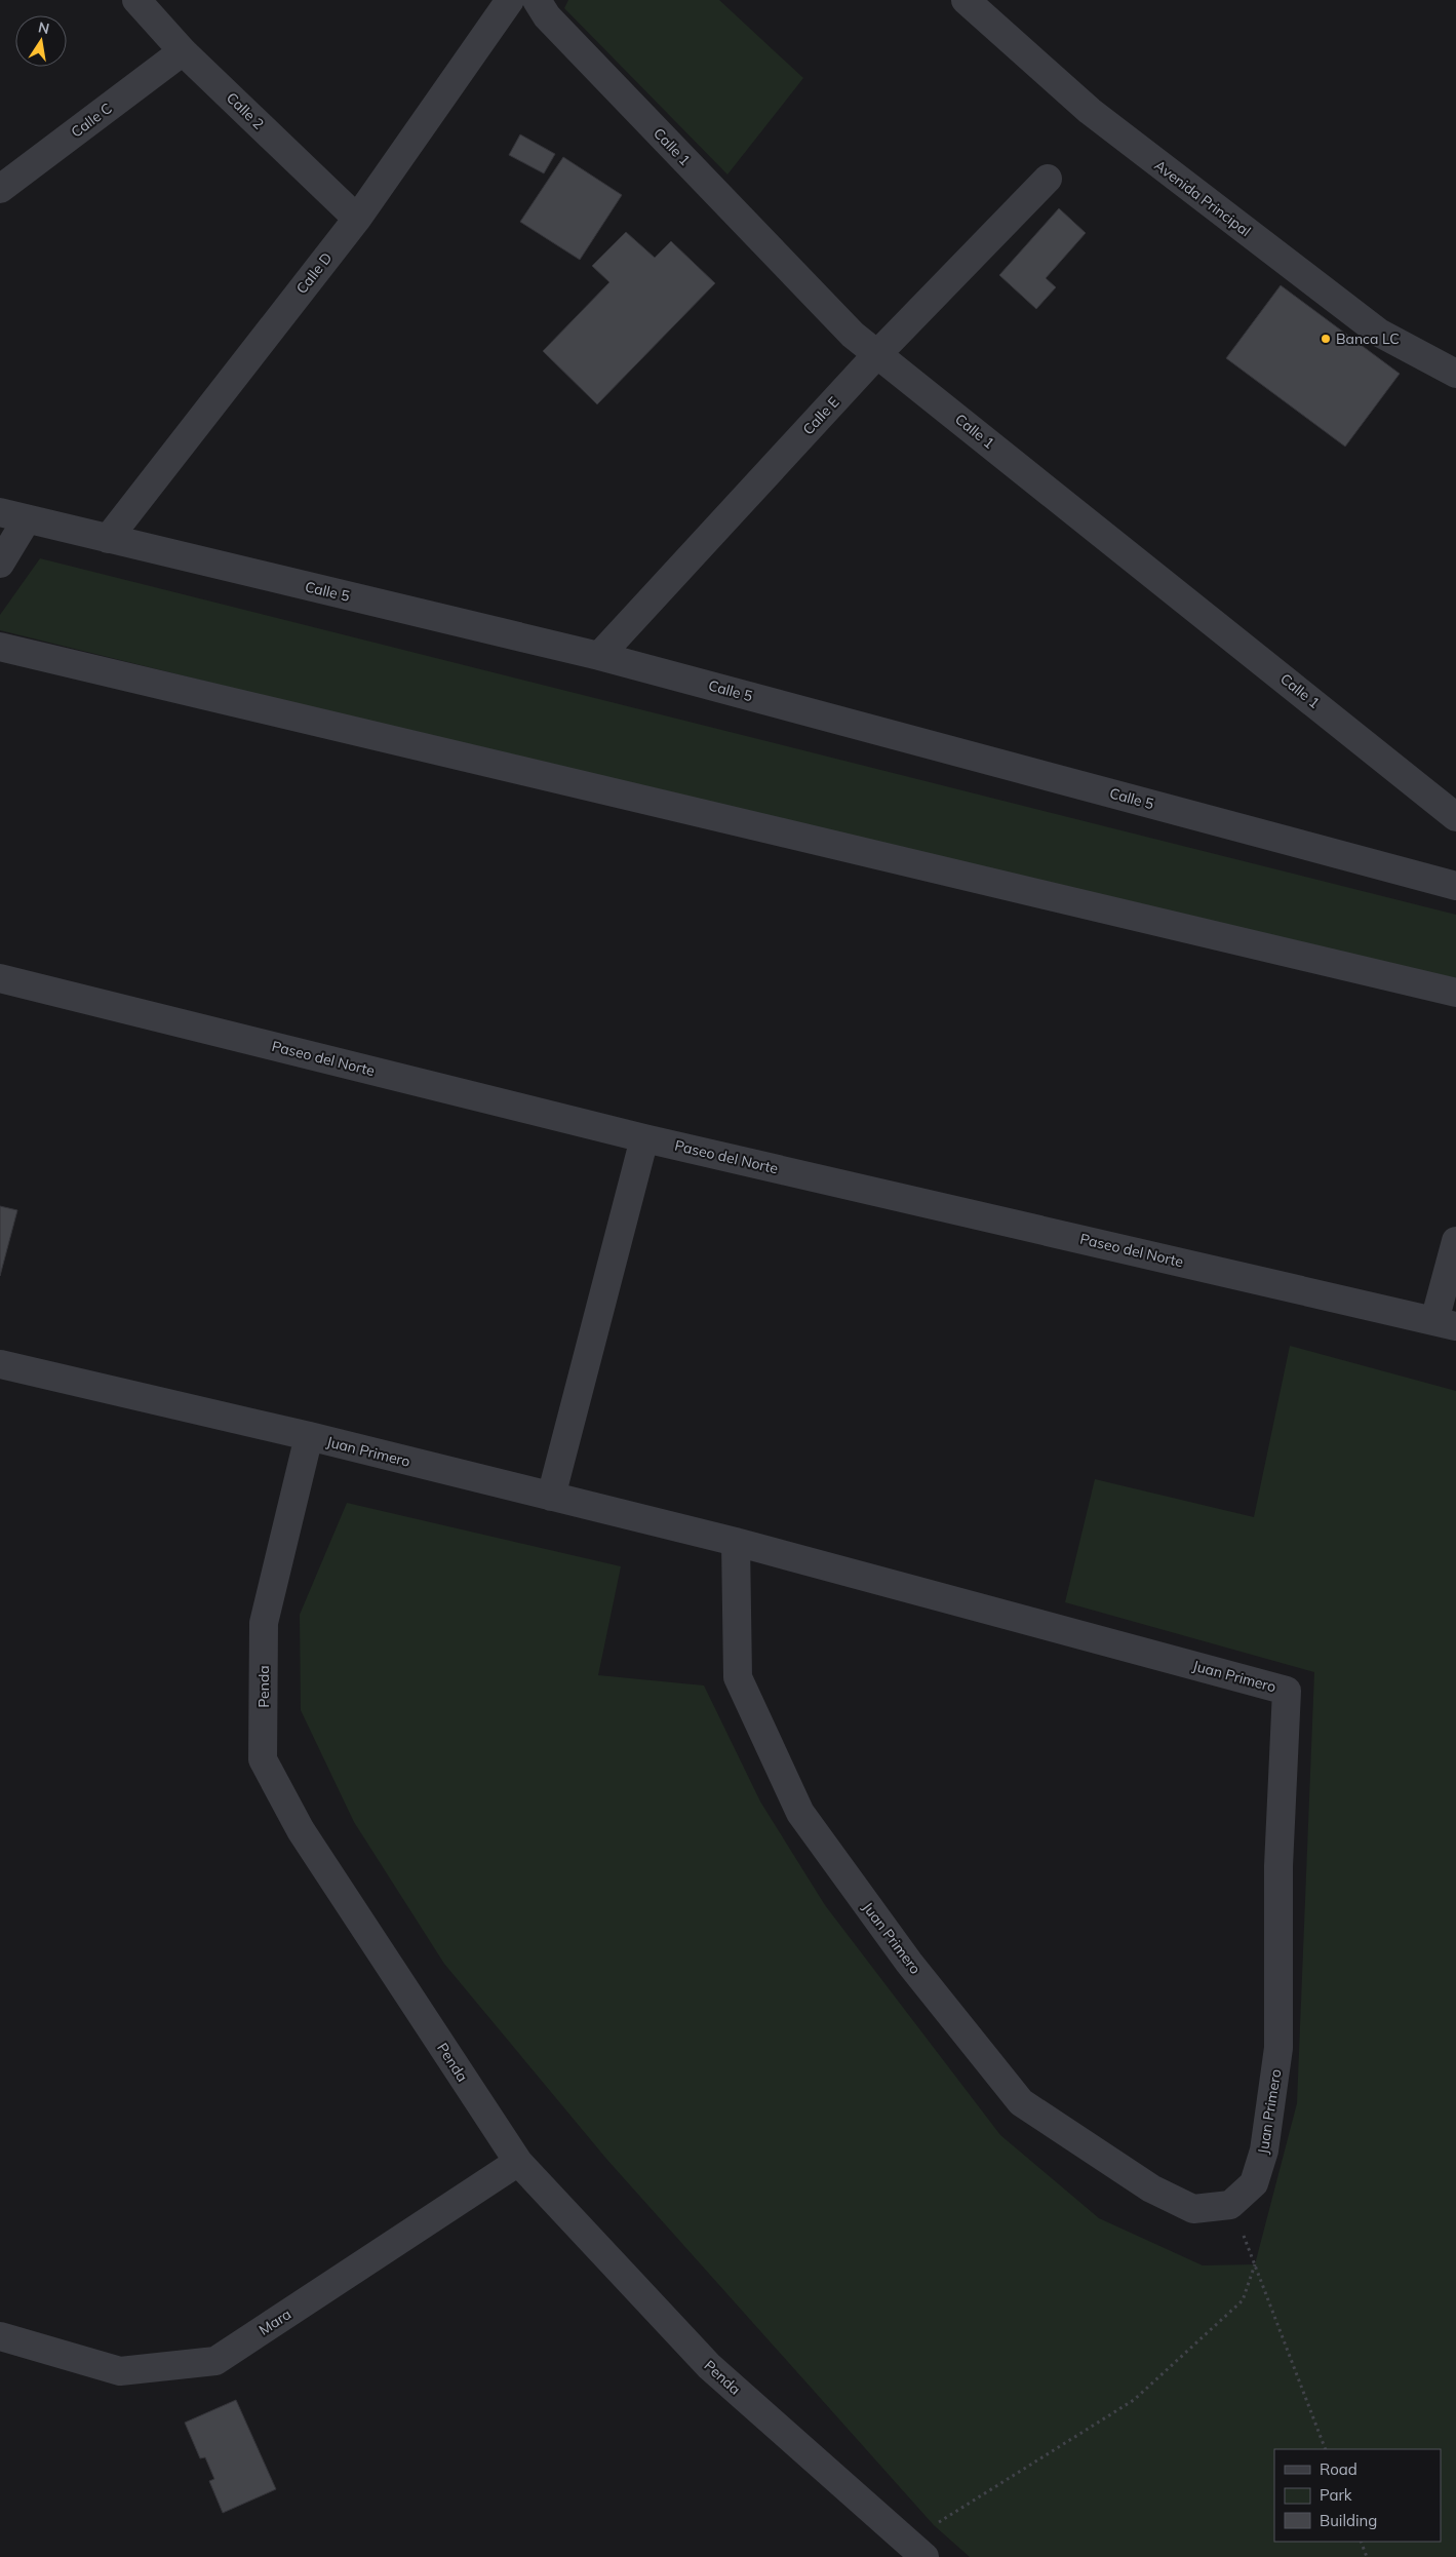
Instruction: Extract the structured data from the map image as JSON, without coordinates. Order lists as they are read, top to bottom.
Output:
{
  "streets": {
    "street": [
      "Calle 2",
      "Calle C",
      "Calle 1",
      "Avenida Principal",
      "Calle D",
      "Calle E",
      "Calle 5",
      "Paseo del Norte",
      "Juan Primero",
      "Penda",
      "Mara"
    ]
  },
  "crossings": [
    ["Calle 2", "Calle C"],
    ["Calle 2", "Calle D"],
    ["Calle 1", "Calle E"],
    ["Calle D", "Calle 5"],
    ["Calle E", "Calle 5"],
    ["Juan Primero", "Penda"],
    ["Penda", "Mara"]
  ],
  "places": ["Banca LC"],
  "legend": ["Road", "Park", "Building"],
  "north": "top"
}
